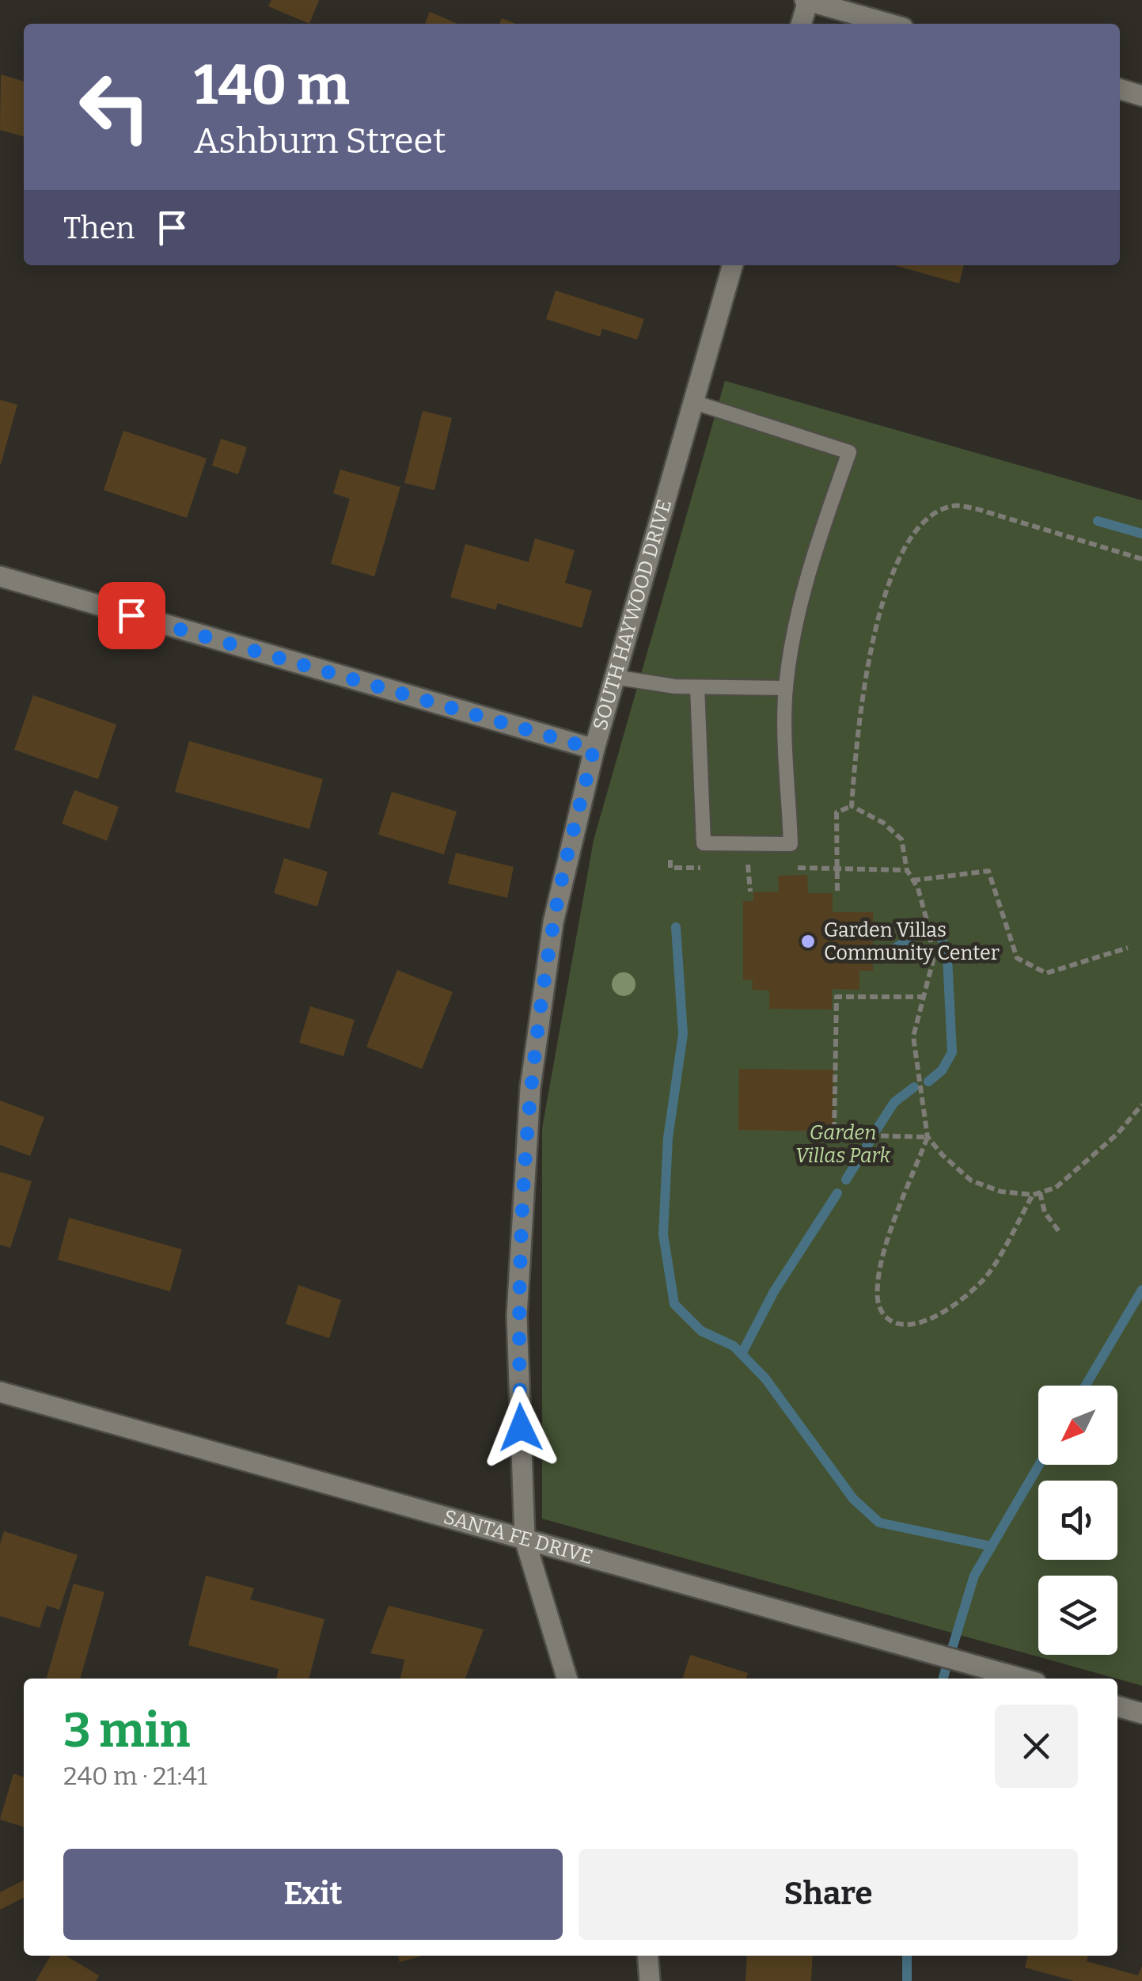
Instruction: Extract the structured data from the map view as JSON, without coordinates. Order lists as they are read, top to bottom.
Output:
{
  "streets": {
    "street": ["SOUTH HAYWOOD DRIVE", "SANTA FE DRIVE"]
  },
  "crossings": [
    ["SOUTH HAYWOOD DRIVE", "SANTA FE DRIVE"]
  ],
  "parks": ["Garden Villas Park"],
  "places": ["Garden Villas Community Center"],
  "north": "bottom left",
  "page": {
    "turn": ["140 m", "Ashburn Street"],
    "then": "Then",
    "heading": ["3 min", "240 m · 21:41"],
    "buttons": ["Exit", "Share"]
  }
}
